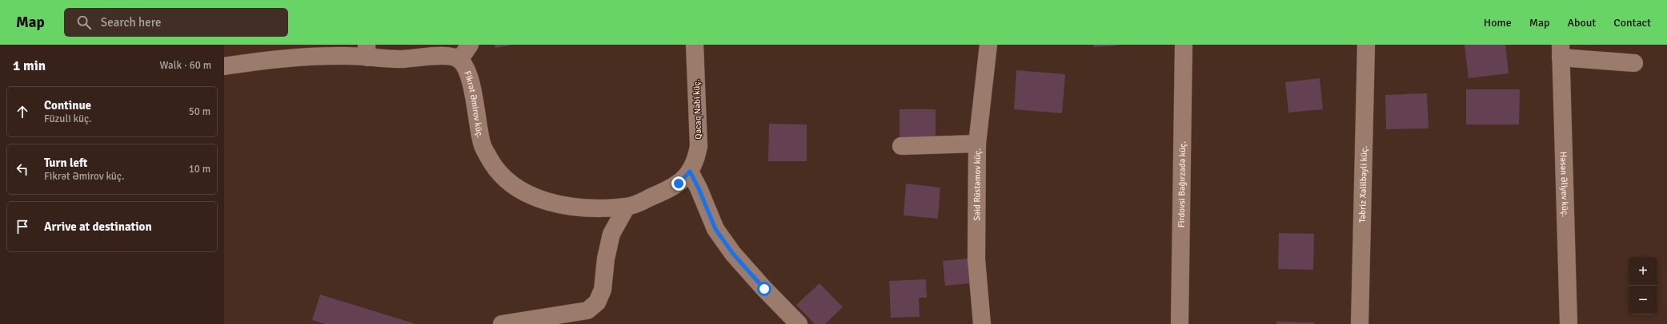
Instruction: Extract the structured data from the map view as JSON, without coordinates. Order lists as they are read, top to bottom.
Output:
{
  "streets": {
    "street": [
      "Fikrət Əmirov küç.",
      "Qacaq Nəbi küç.",
      "Səid Rüstəmov küç.",
      "Firdovsi Bağırzadə küç.",
      "Təbriz Xəlilbəyli küç.",
      "Həsən Əliyev küç."
    ]
  },
  "crossings": [
    ["Fikrət Əmirov küç.", "Qacaq Nəbi küç."]
  ],
  "page": {
    "header": "Map",
    "search": "Search here",
    "nav": [
      "Home",
      "Map",
      "About",
      "Contact"
    ],
    "heading": ["1 min", "Walk · 60 m"],
    "list": [
      ["Continue", "Füzuli küç.", "50 m"],
      ["Turn left", "Fikrət Əmirov küç.", "10 m"],
      "Arrive at destination"
    ],
    "map_buttons": ["+", "−"]
  }
}
